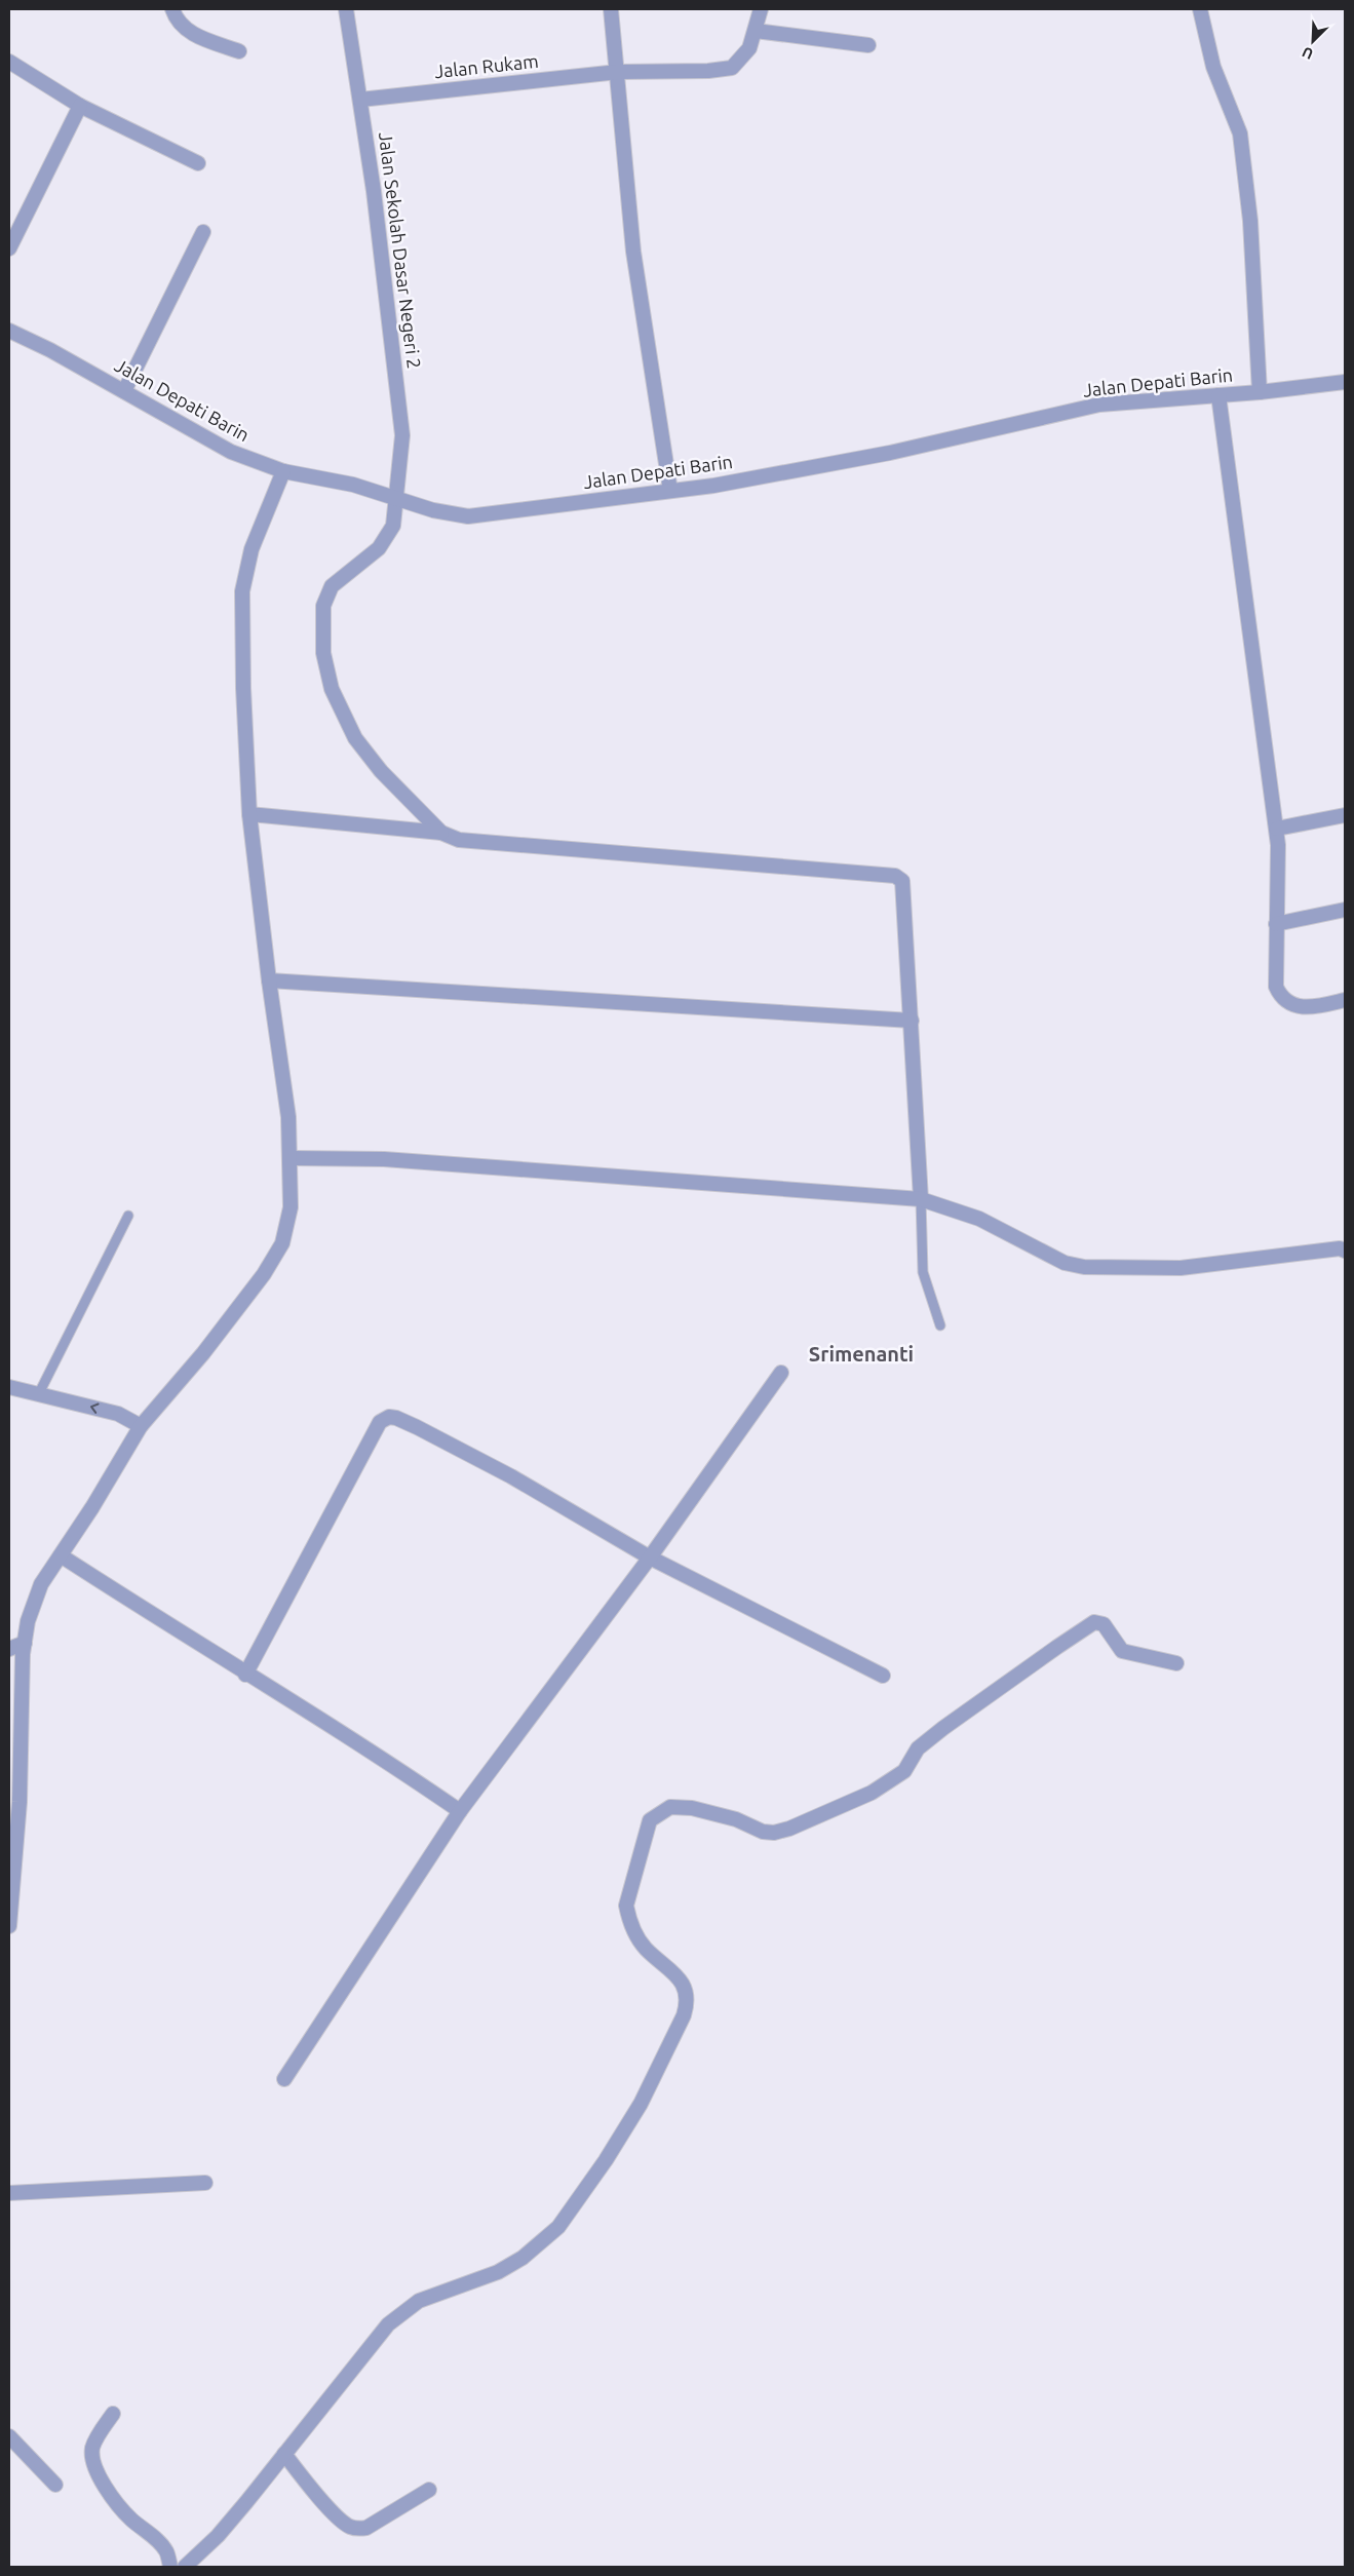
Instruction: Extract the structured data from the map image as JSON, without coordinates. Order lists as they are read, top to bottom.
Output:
{
  "streets": {
    "street": ["Jalan Rukam", "Jalan Sekolah Dasar Negeri 2", "Jalan Depati Barin"]
  },
  "crossings": [
    ["Jalan Rukam", "Jalan Sekolah Dasar Negeri 2"],
    ["Jalan Sekolah Dasar Negeri 2", "Jalan Depati Barin"]
  ],
  "districts": ["Srimenanti"],
  "north": "bottom left"
}
